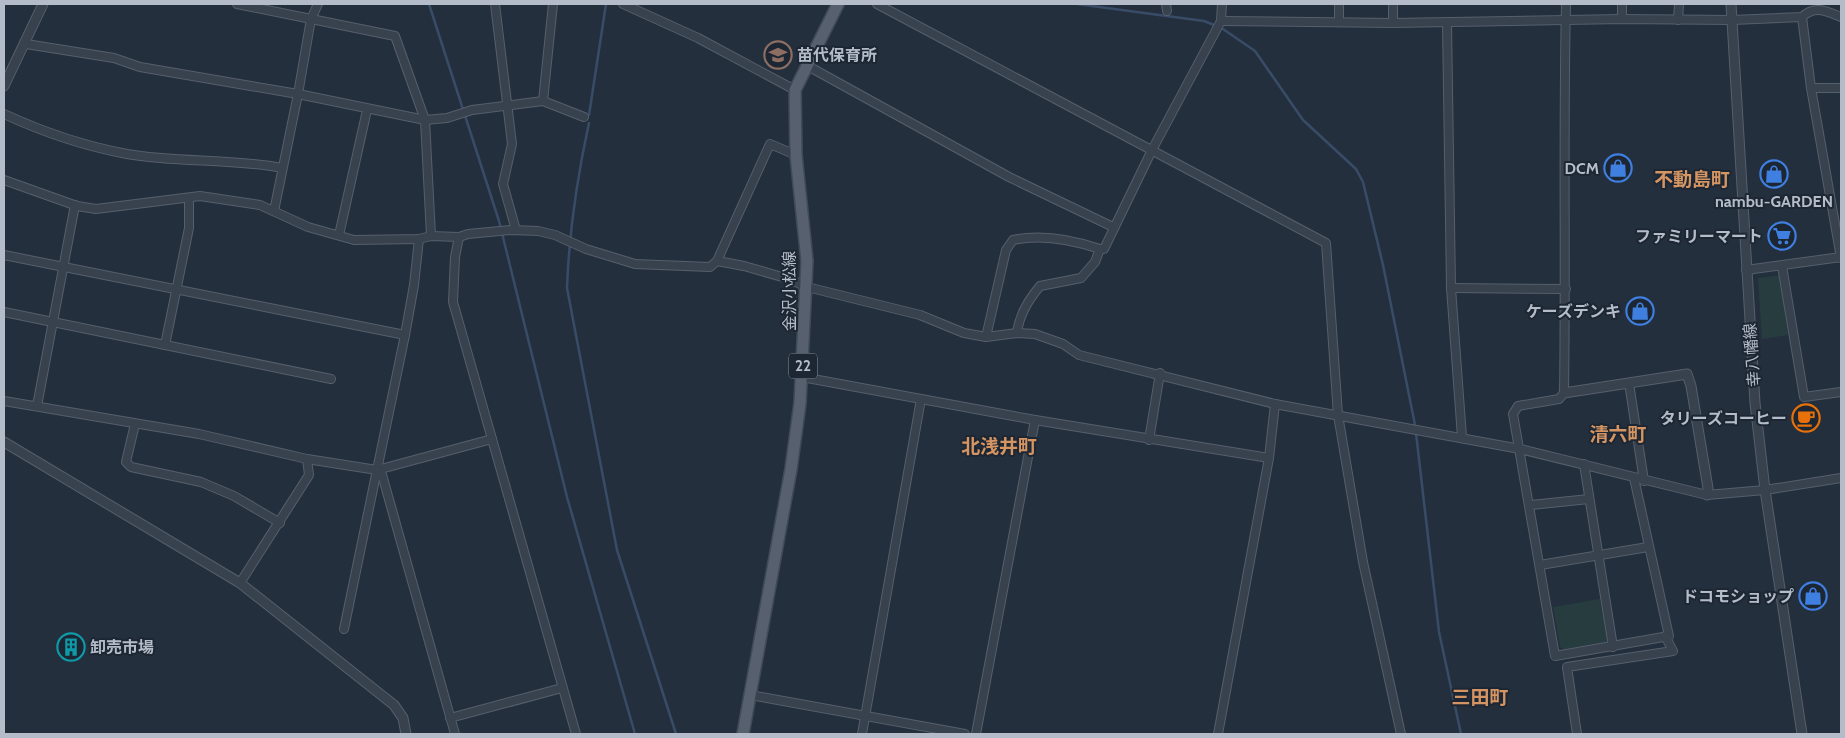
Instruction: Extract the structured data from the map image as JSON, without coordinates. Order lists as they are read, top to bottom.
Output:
{
  "streets": {
    "main road": ["金沢小松線", "22"],
    "street": ["幸八幡線"]
  },
  "districts": [
    "不動島町",
    "清六町",
    "北浅井町",
    "三田町"
  ],
  "places": {
    "school or university": ["苗代保育所"],
    "shop": [
      "DCM",
      "nambu-GARDEN",
      "ケーズデンキ",
      "ドコモショップ"
    ],
    "supermarket": ["ファミリーマート"],
    "cafe": ["タリーズコーヒー"],
    "building": ["卸売市場"]
  }
}
